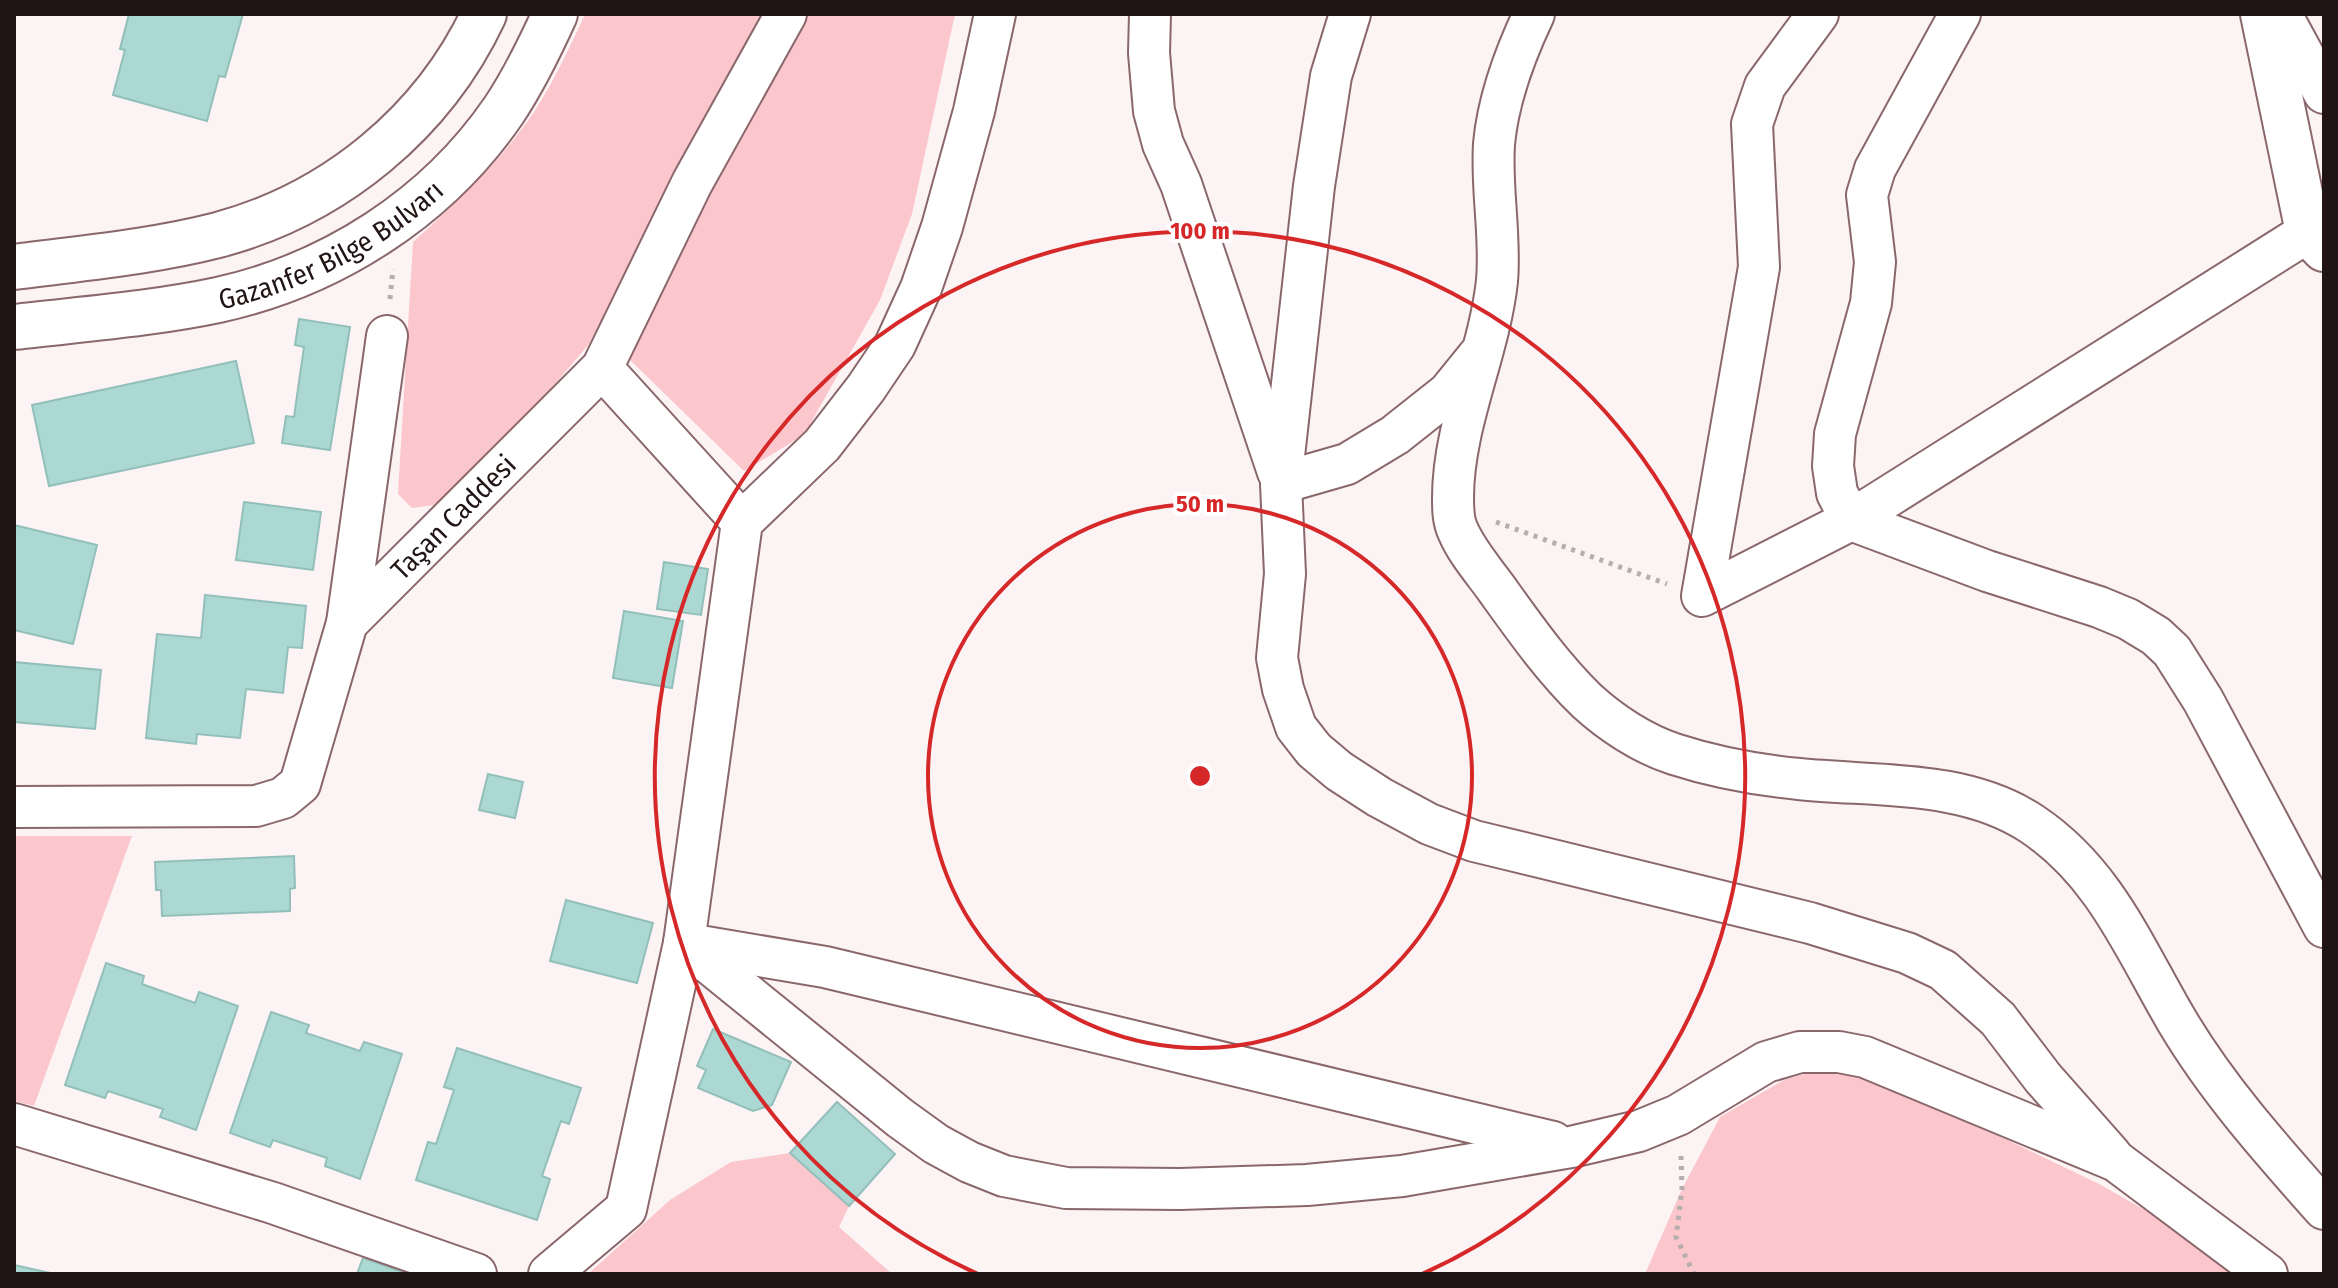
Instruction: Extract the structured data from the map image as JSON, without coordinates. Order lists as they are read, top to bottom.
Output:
{
  "streets": {
    "main road": ["Gazanfer Bilge Bulvarı"],
    "street": ["Taşan Caddesi"]
  },
  "rings": ["100 m", "50 m"]
}
